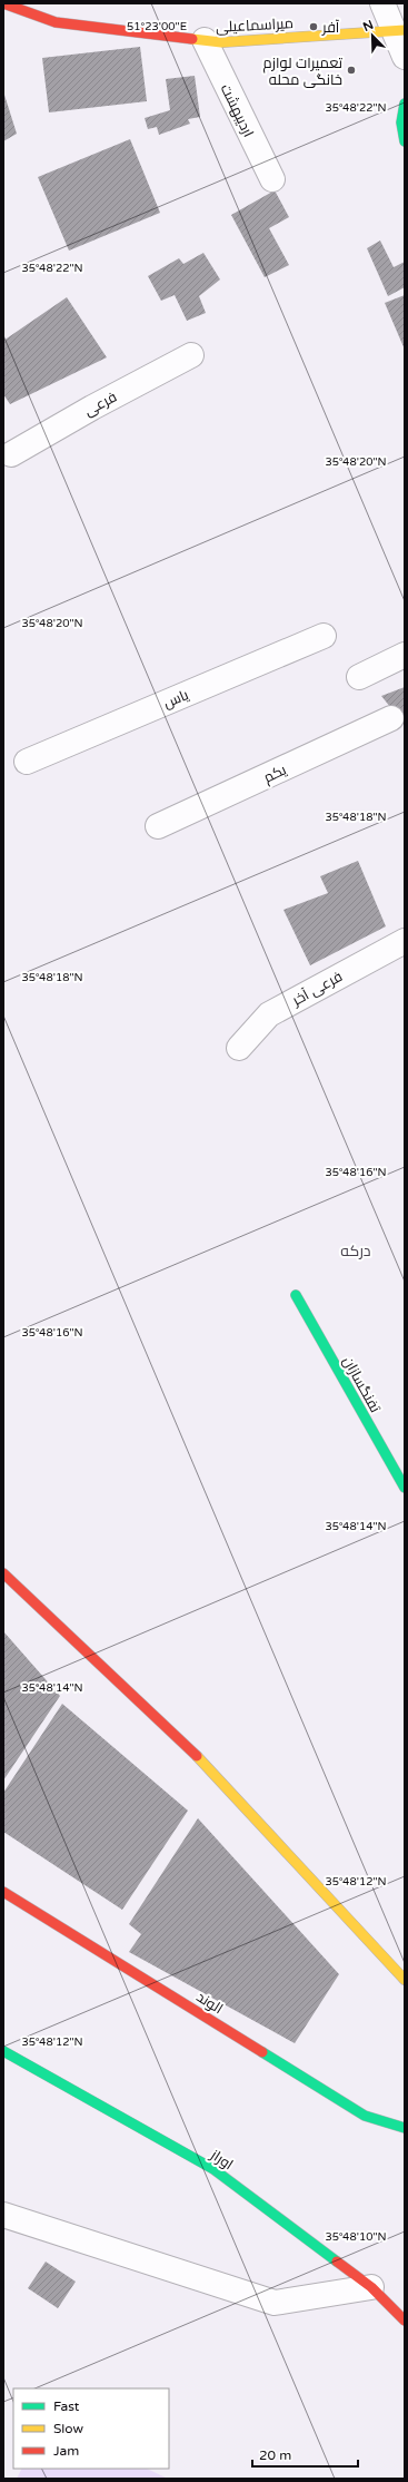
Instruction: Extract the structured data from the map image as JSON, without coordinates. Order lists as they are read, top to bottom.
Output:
{
  "streets": {
    "street": [
      "میراسماعیلی",
      "اردیبهشت",
      "فرعی",
      "یاس",
      "یکم",
      "فرعی آخر",
      "تفنگسازان",
      "الوند",
      "اوراز"
    ]
  },
  "crossings": [
    ["میراسماعیلی", "اردیبهشت"]
  ],
  "districts": ["درکه"],
  "places": ["آفر", "تعمیرات لوازم خانگی محله"],
  "legend": ["Fast", "Slow", "Jam"],
  "scale_bar": "20 m",
  "north": "top left",
  "coordinates": [
    "51°23'00\"E",
    "35°48'22\"N",
    "35°48'20\"N",
    "35°48'18\"N",
    "35°48'16\"N",
    "35°48'14\"N",
    "35°48'12\"N",
    "35°48'10\"N"
  ]
}
